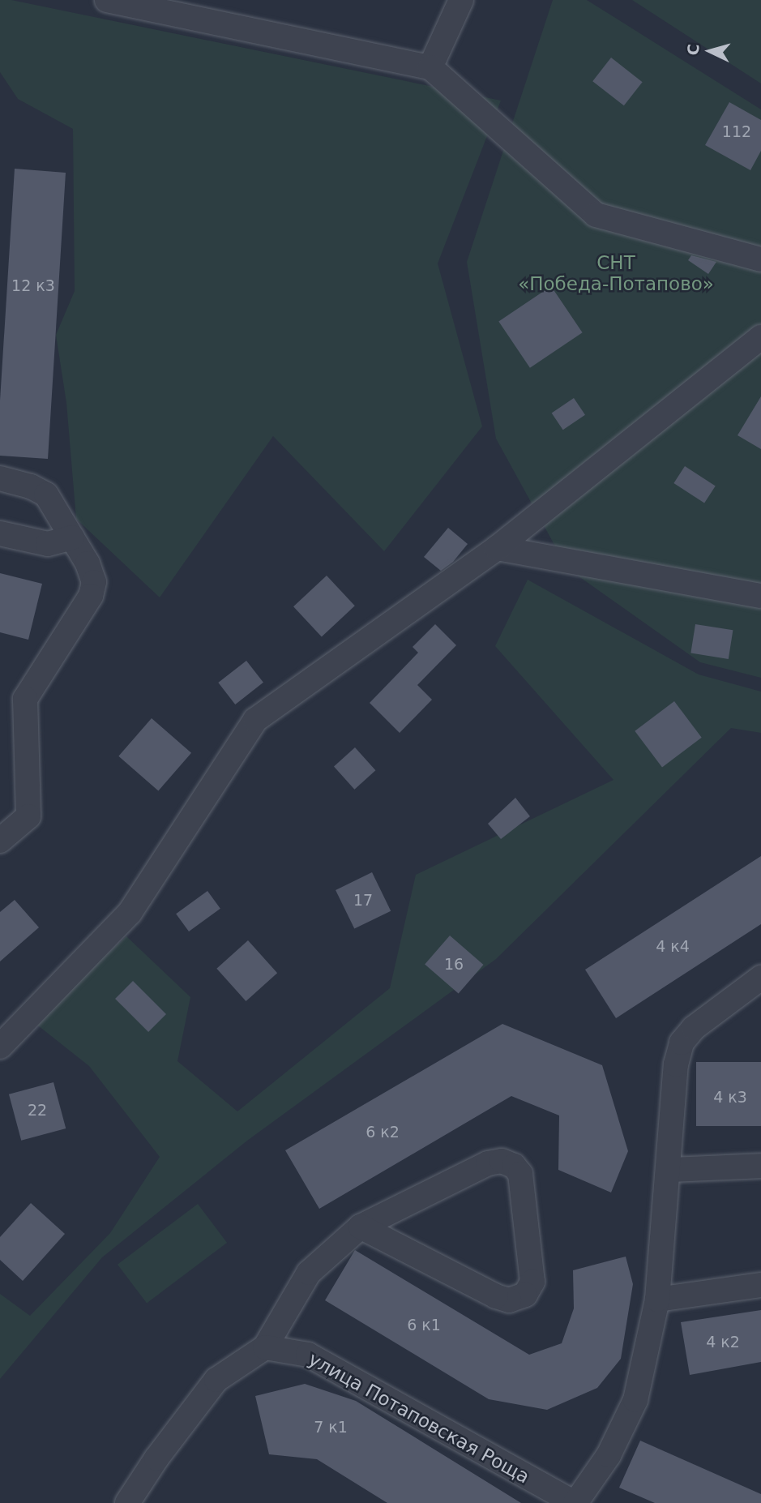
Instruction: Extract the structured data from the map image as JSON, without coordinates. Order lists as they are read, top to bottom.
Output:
{
  "streets": {
    "street": ["улица Потаповская Роща"]
  },
  "parks": ["СНТ «Победа-Потапово»"],
  "house_numbers": [
    "112",
    "12 к3",
    "17",
    "4 к4",
    "16",
    "4 к3",
    "22",
    "6 к2",
    "6 к1",
    "4 к2",
    "7 к1"
  ],
  "north": "left"
}
